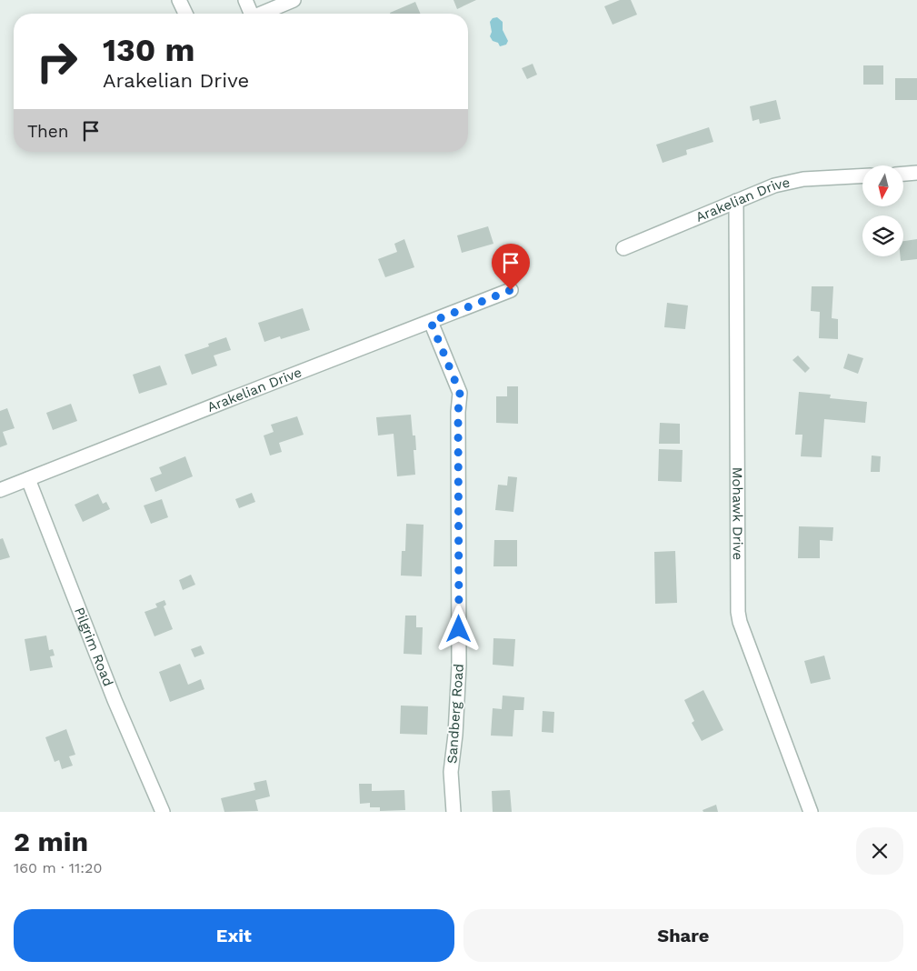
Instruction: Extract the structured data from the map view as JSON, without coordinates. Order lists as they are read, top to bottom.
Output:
{
  "streets": {
    "street": [
      "Arakelian Drive",
      "Mohawk Drive",
      "Pilgrim Road",
      "Sandberg Road"
    ]
  },
  "crossings": [
    ["Arakelian Drive", "Mohawk Drive"],
    ["Arakelian Drive", "Pilgrim Road"],
    ["Arakelian Drive", "Sandberg Road"]
  ],
  "north": "bottom",
  "page": {
    "turn": ["130 m", "Arakelian Drive"],
    "then": "Then",
    "heading": ["2 min", "160 m · 11:20"],
    "buttons": ["Exit", "Share"]
  }
}
